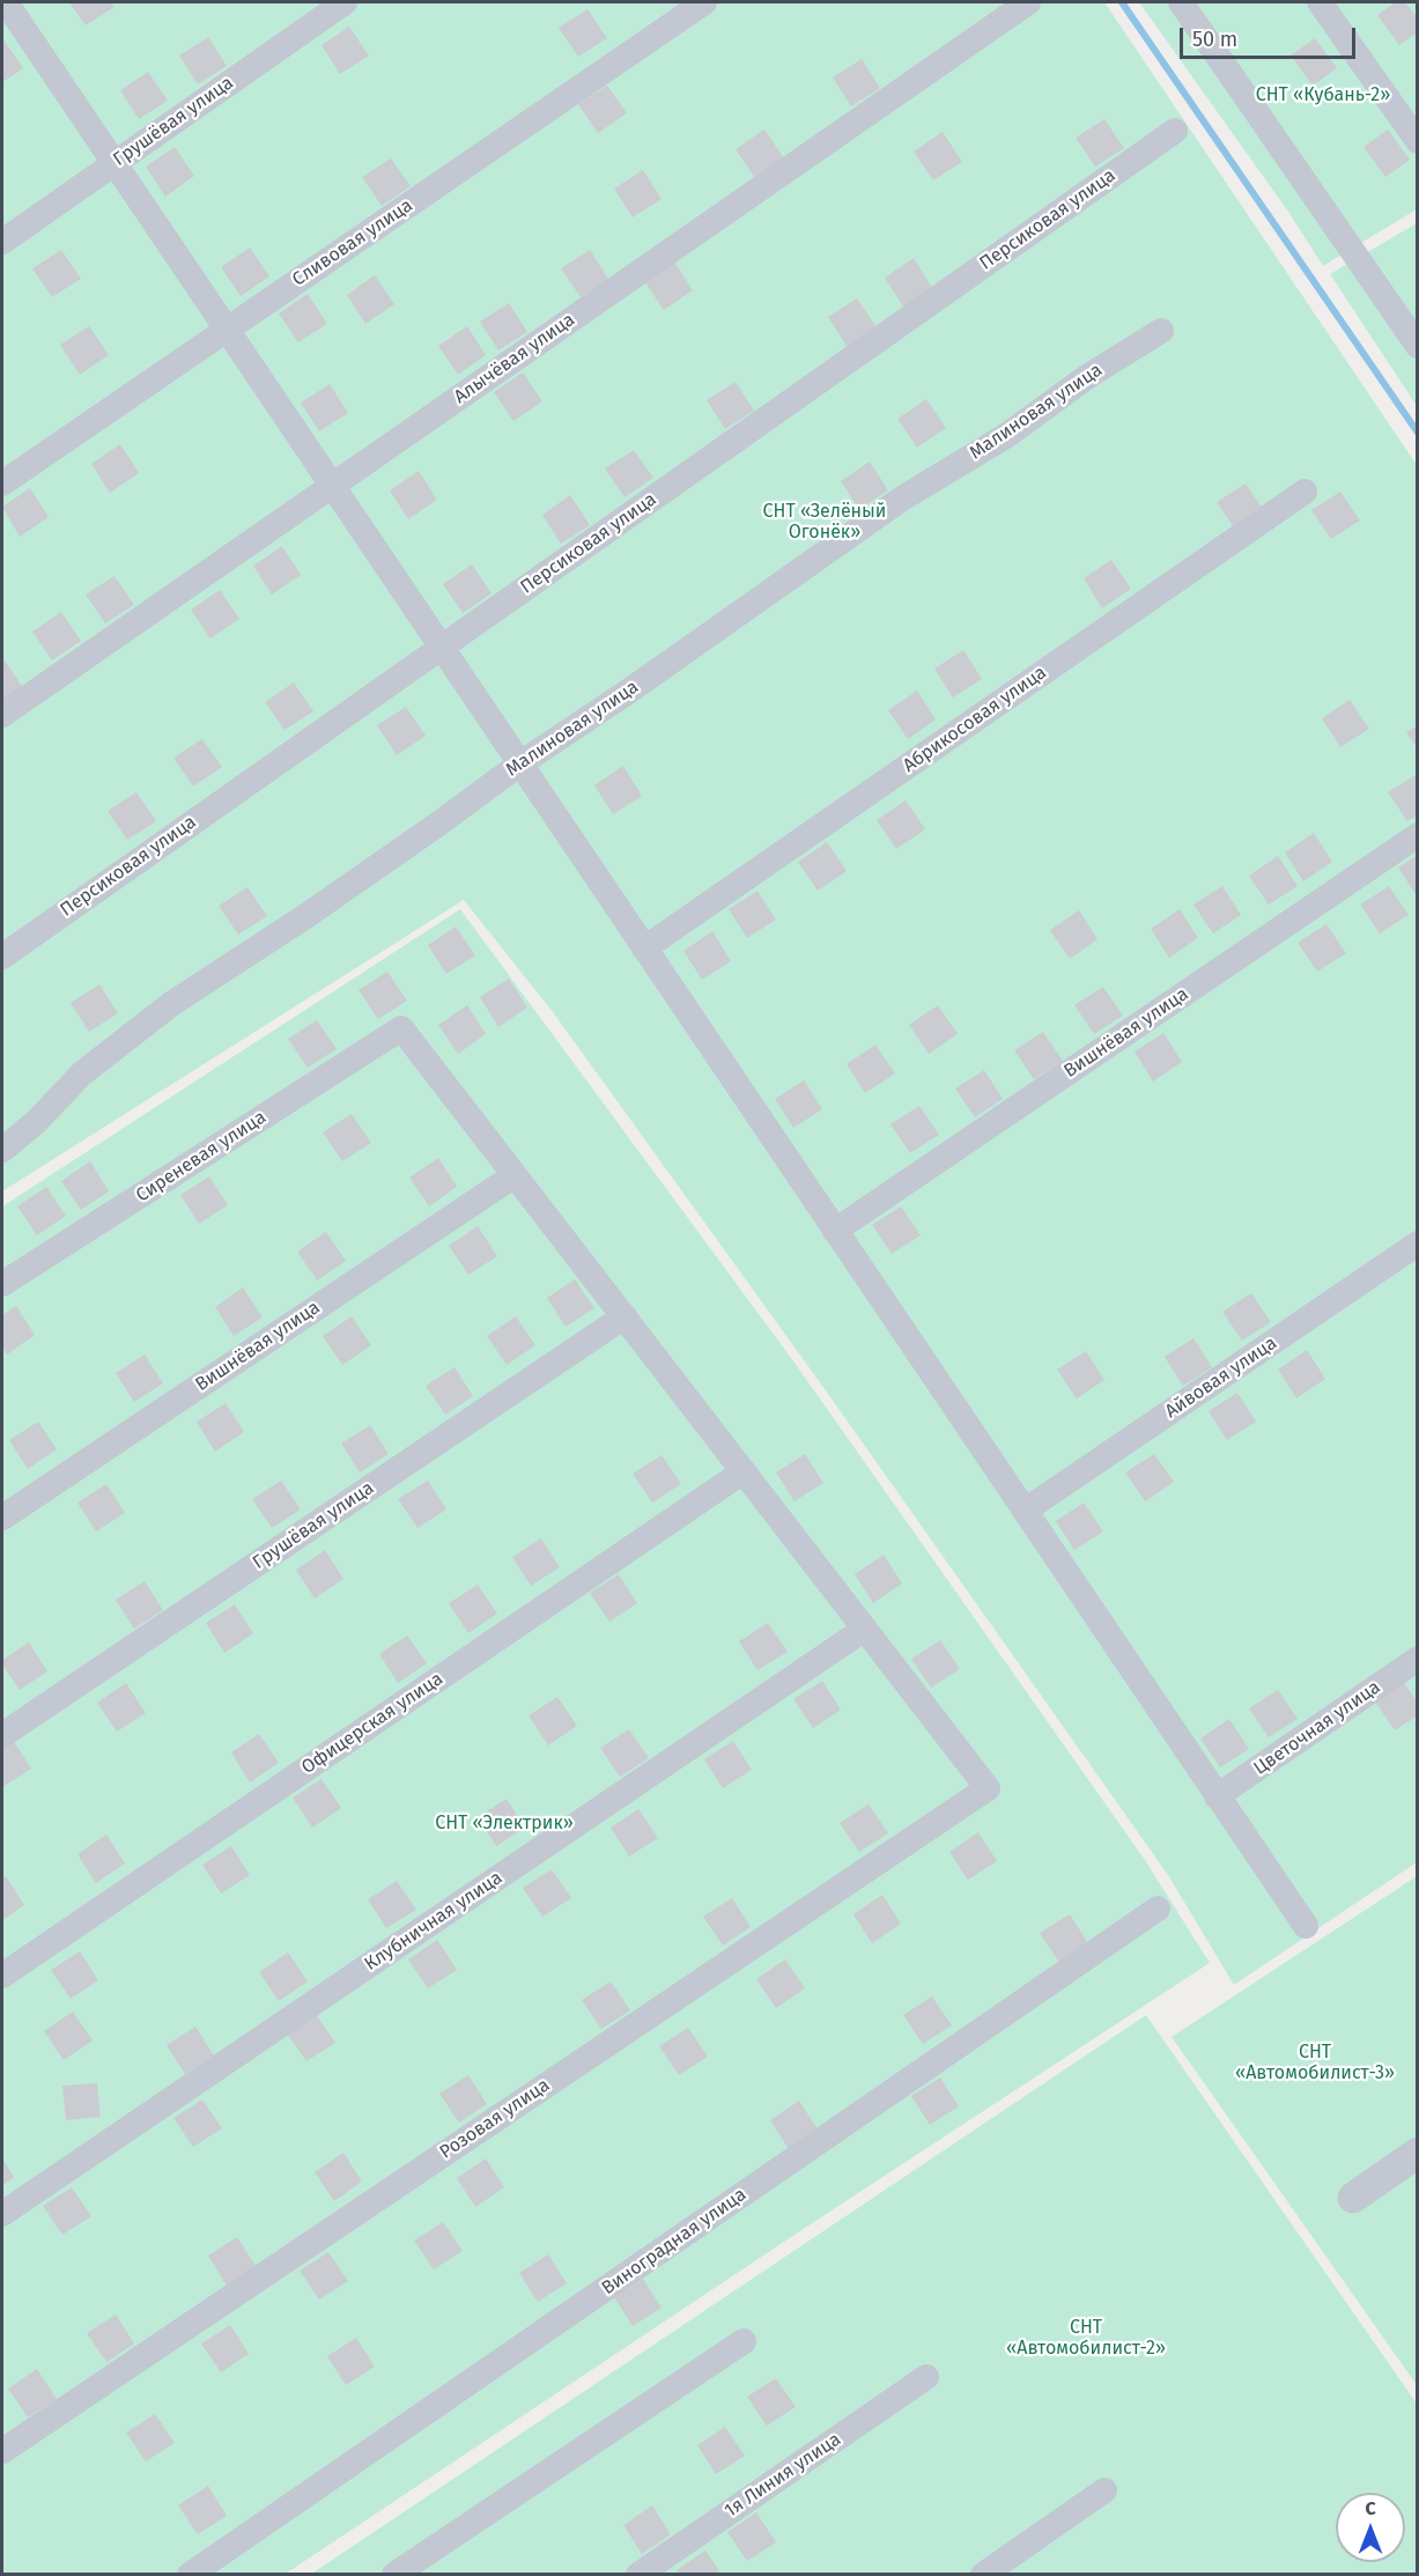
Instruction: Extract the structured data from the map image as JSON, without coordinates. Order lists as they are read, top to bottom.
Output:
{
  "streets": {
    "street": [
      "Грушёвая улица",
      "Персиковая улица",
      "Сливовая улица",
      "Алычёвая улица",
      "Малиновая улица",
      "Абрикосовая улица",
      "Вишнёвая улица",
      "Сиреневая улица",
      "Айвовая улица",
      "Офицерская улица",
      "Цветочная улица",
      "Клубничная улица",
      "Розовая улица",
      "Виноградная улица",
      "1я Линия улица"
    ]
  },
  "crossings": [
    ["Вишнёвая улица", "Сиреневая улица"],
    ["Клубничная улица", "Розовая улица"]
  ],
  "parks": [
    "СНТ «Кубань-2»",
    "СНТ «Зелёный Огонёк»",
    "СНТ «Электрик»",
    "СНТ «Автомобилист-3»",
    "СНТ «Автомобилист-2»"
  ],
  "scale_bar": "50 m",
  "north": "top"
}
